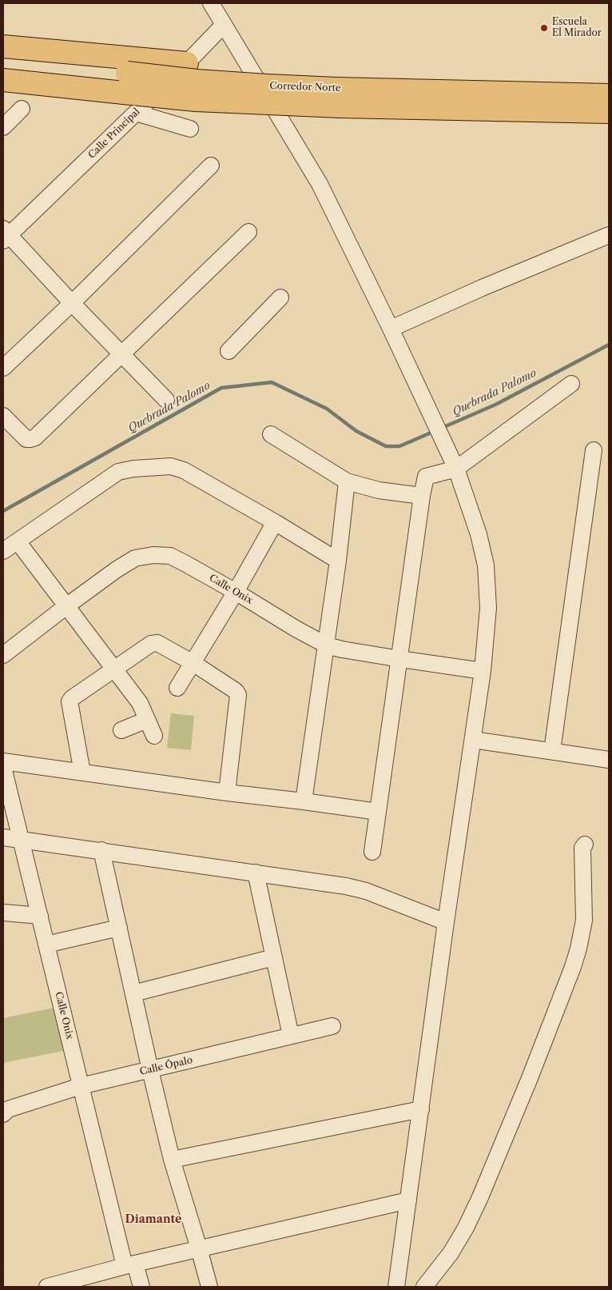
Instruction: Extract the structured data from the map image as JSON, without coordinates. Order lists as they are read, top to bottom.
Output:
{
  "streets": {
    "highway": ["Corredor Norte"],
    "street": ["Calle Principal", "Calle Onix", "Calle Ópalo"]
  },
  "crossings": [
    ["Calle Onix", "Calle Ópalo"]
  ],
  "districts": ["Diamante"],
  "water": ["Quebrada Palomo"],
  "places": ["Escuela El Mirador"]
}
